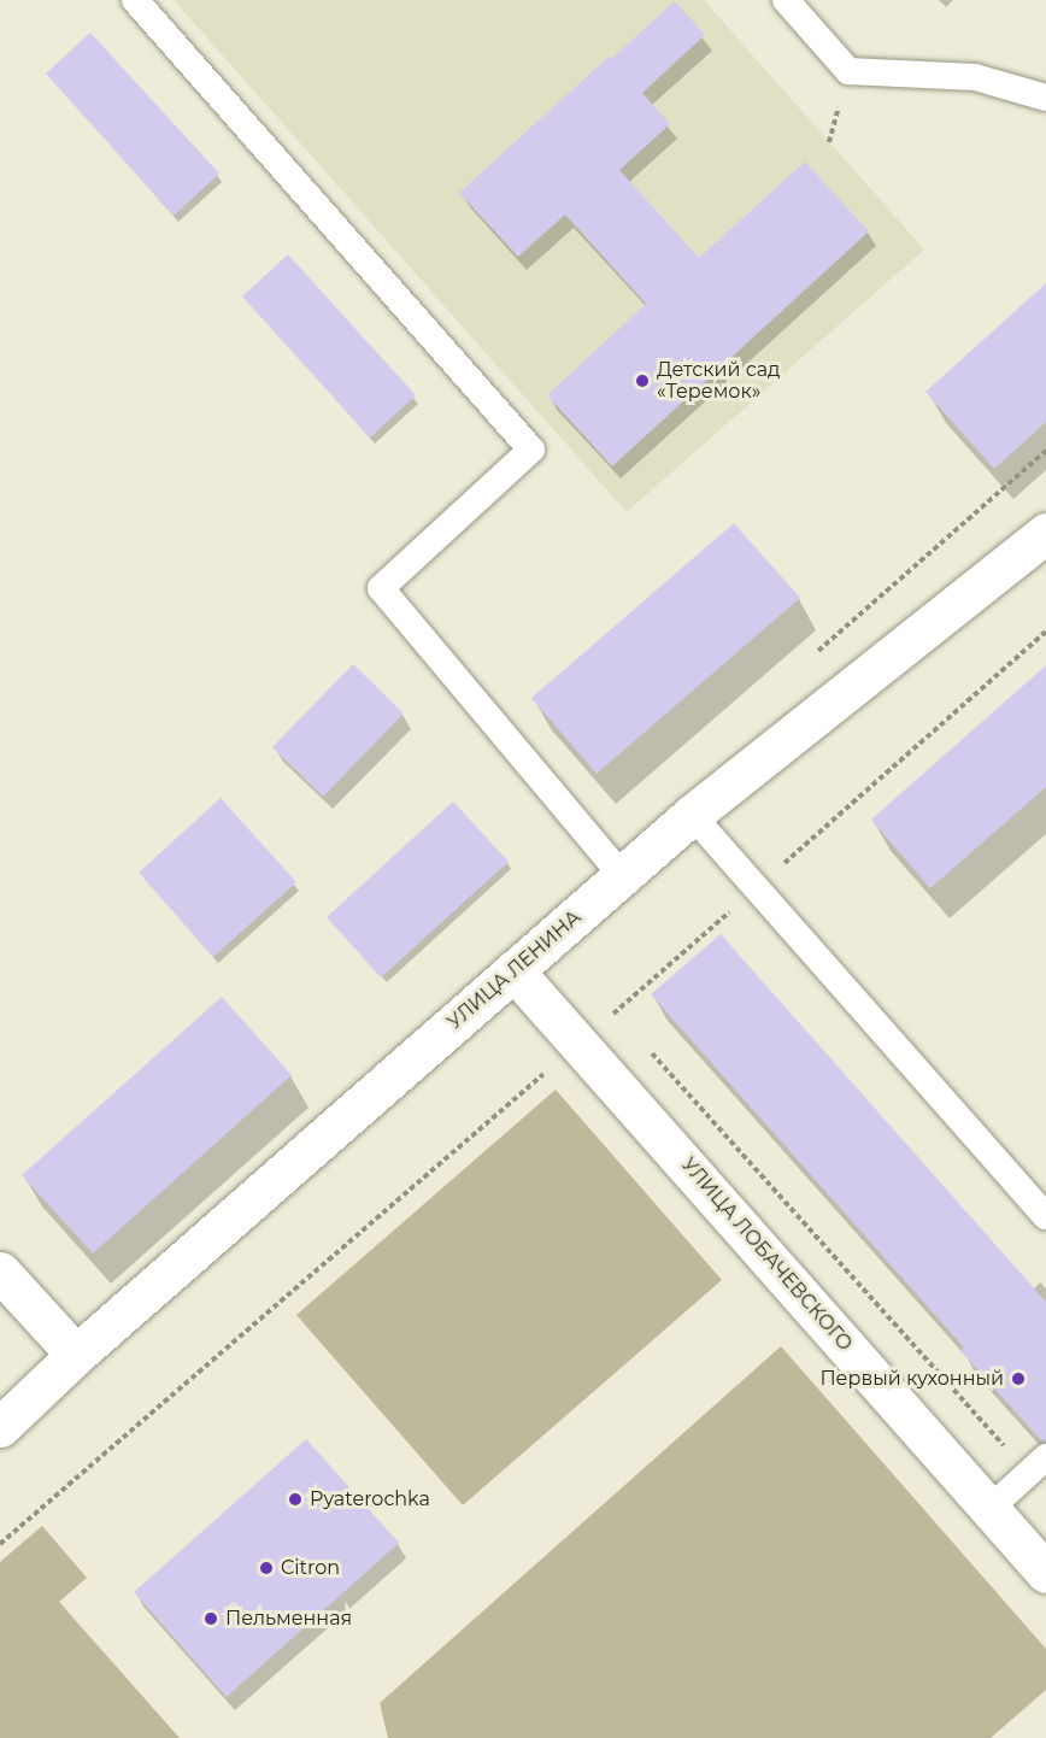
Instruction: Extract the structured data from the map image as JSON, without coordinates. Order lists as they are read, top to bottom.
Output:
{
  "streets": {
    "street": ["УЛИЦА ЛЕНИНА", "УЛИЦА ЛОБАЧЕВСКОГО"]
  },
  "crossings": [
    ["УЛИЦА ЛЕНИНА", "УЛИЦА ЛОБАЧЕВСКОГО"]
  ],
  "places": [
    "Детский сад «Теремок»",
    "Первый кухонный",
    "Pyaterochka",
    "Citron",
    "Пельменная"
  ]
}
